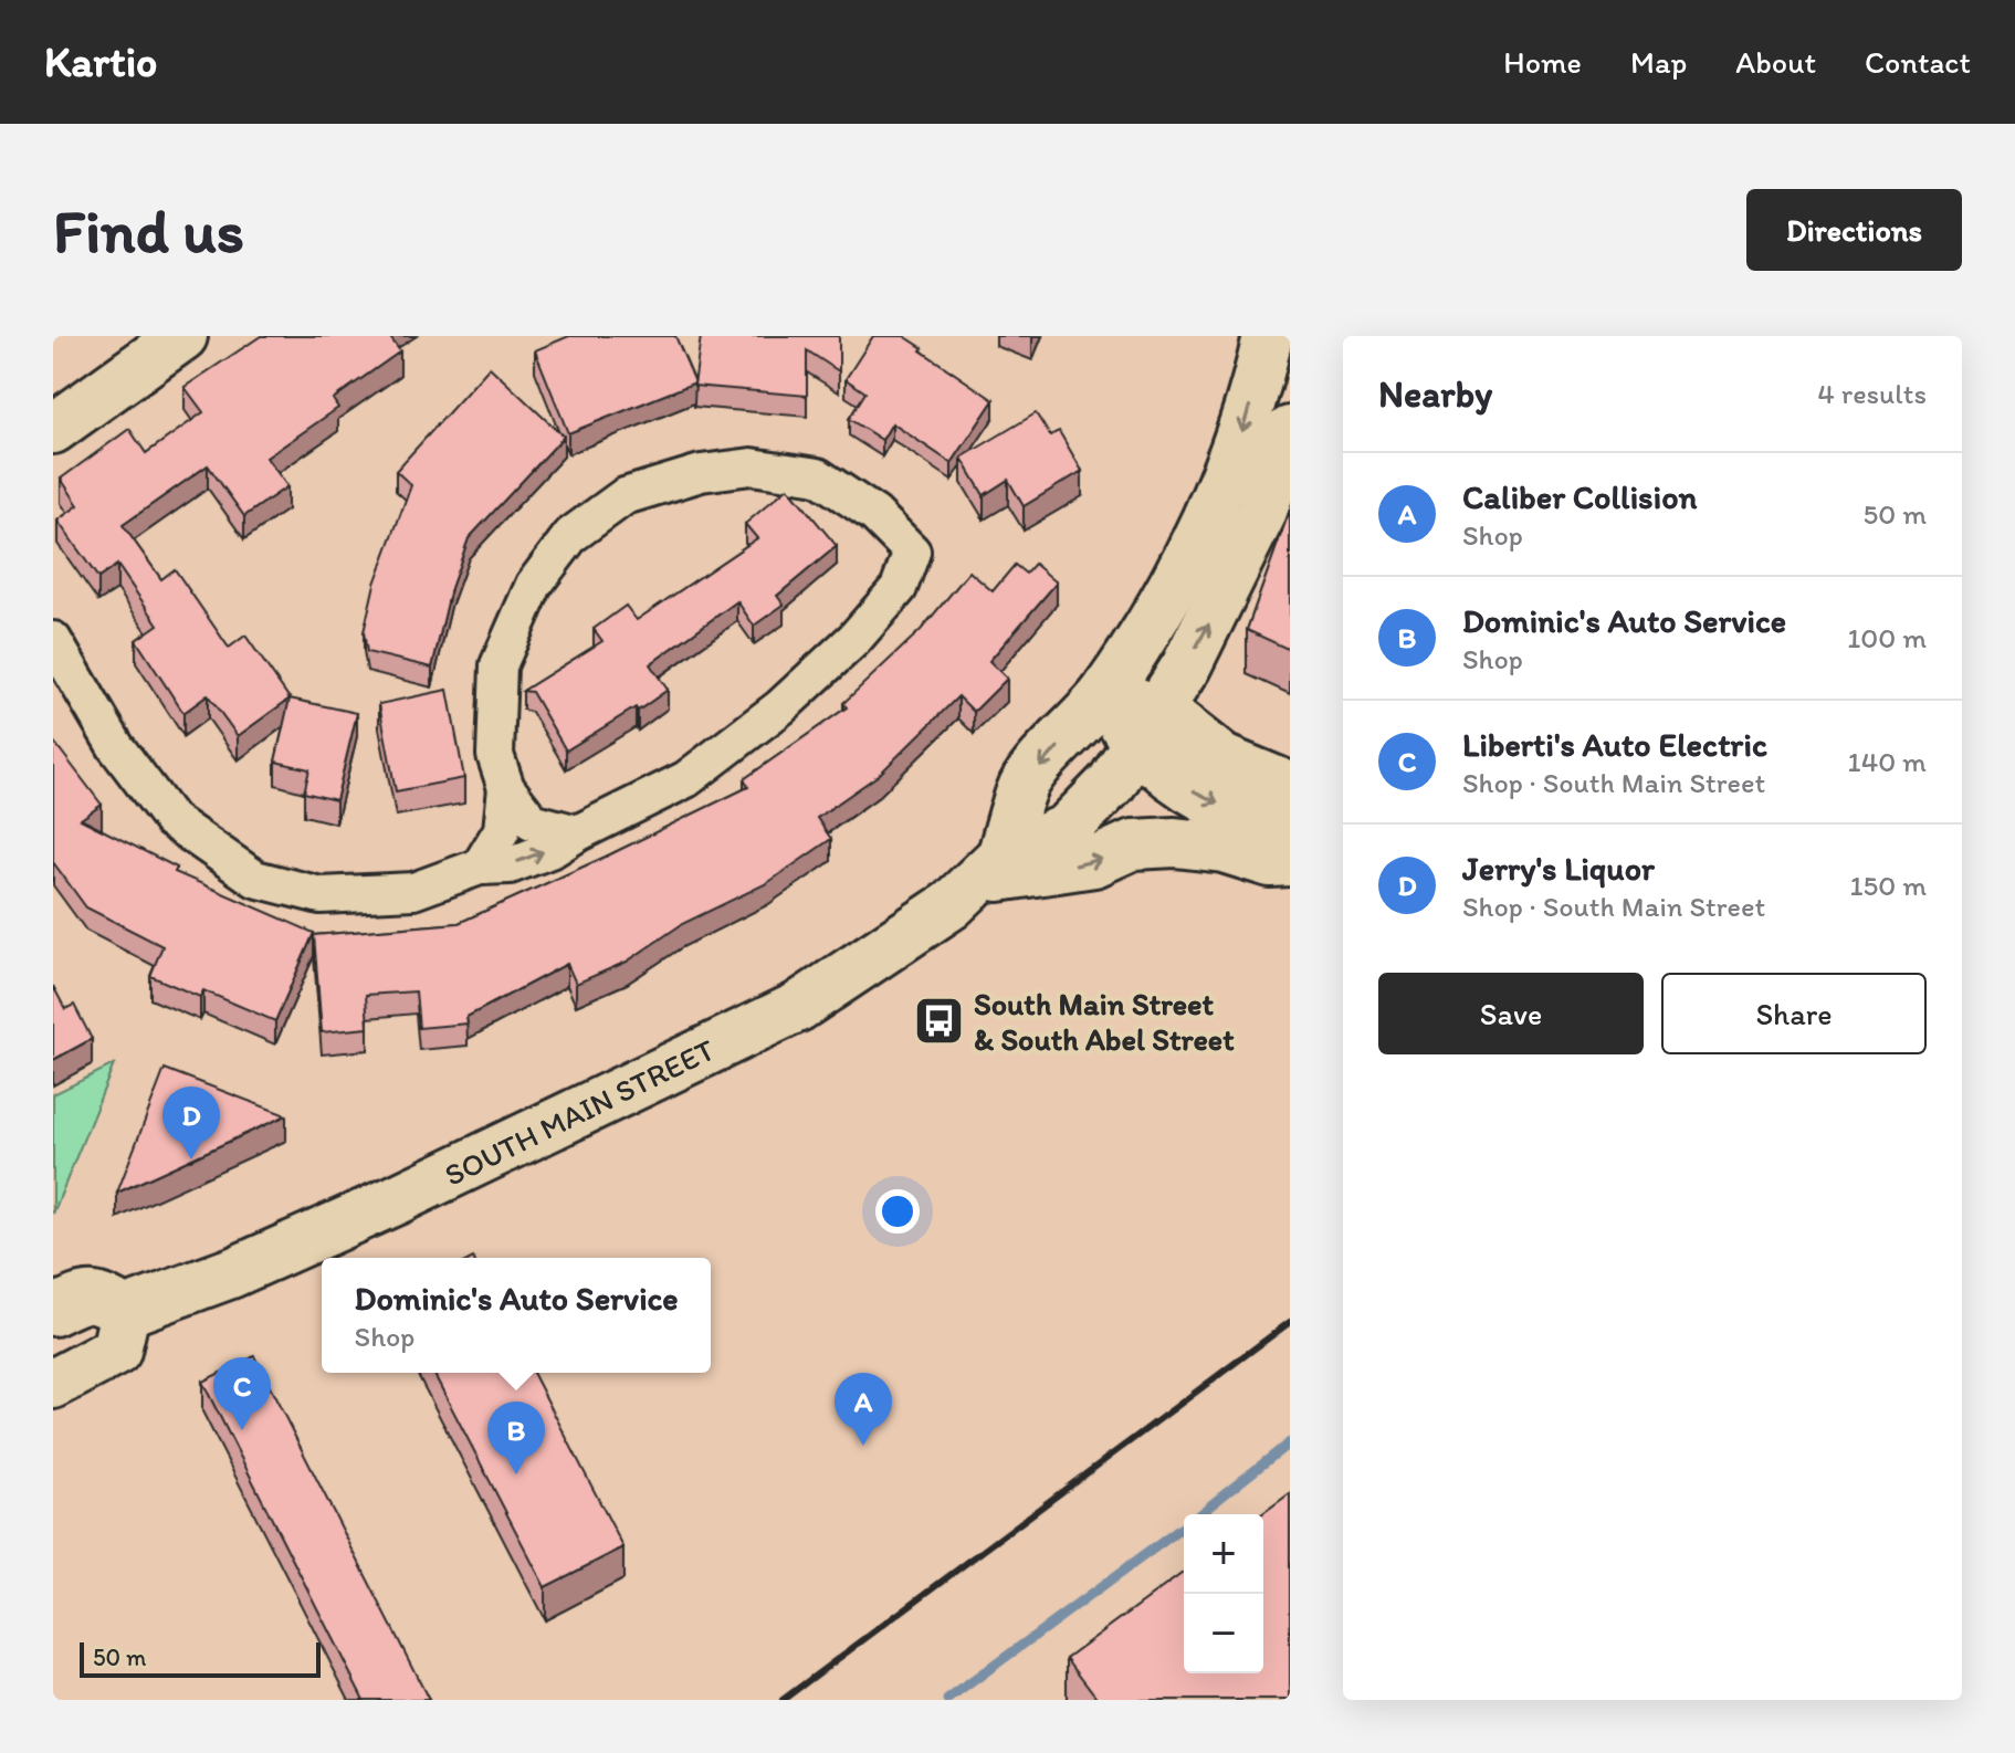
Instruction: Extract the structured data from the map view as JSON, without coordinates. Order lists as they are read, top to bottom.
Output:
{
  "streets": {
    "main road": ["SOUTH MAIN STREET"]
  },
  "places": {
    "bus stop": ["South Main Street & South Abel Street"]
  },
  "scale_bar": "50 m",
  "page": {
    "header": "Kartio",
    "nav": [
      "Home",
      "Map",
      "About",
      "Contact"
    ],
    "buttons": [
      "Directions",
      ["Save", "Share"]
    ],
    "title": "Find us",
    "heading": ["Nearby", "4 results"],
    "list": [
      {
        "mark": "A",
        "name": "Caliber Collision",
        "note": "Shop",
        "value": "50 m"
      },
      {
        "mark": "B",
        "name": "Dominic's Auto Service",
        "note": "Shop",
        "value": "100 m"
      },
      {
        "mark": "C",
        "name": "Liberti's Auto Electric",
        "note": "Shop · South Main Street",
        "value": "140 m"
      },
      {
        "mark": "D",
        "name": "Jerry's Liquor",
        "note": "Shop · South Main Street",
        "value": "150 m"
      }
    ],
    "pins": [
      "D",
      "C",
      "A",
      "B"
    ],
    "popup": ["Dominic's Auto Service", "Shop"],
    "map_buttons": ["+", "−"],
    "scale": "50 m"
  }
}
